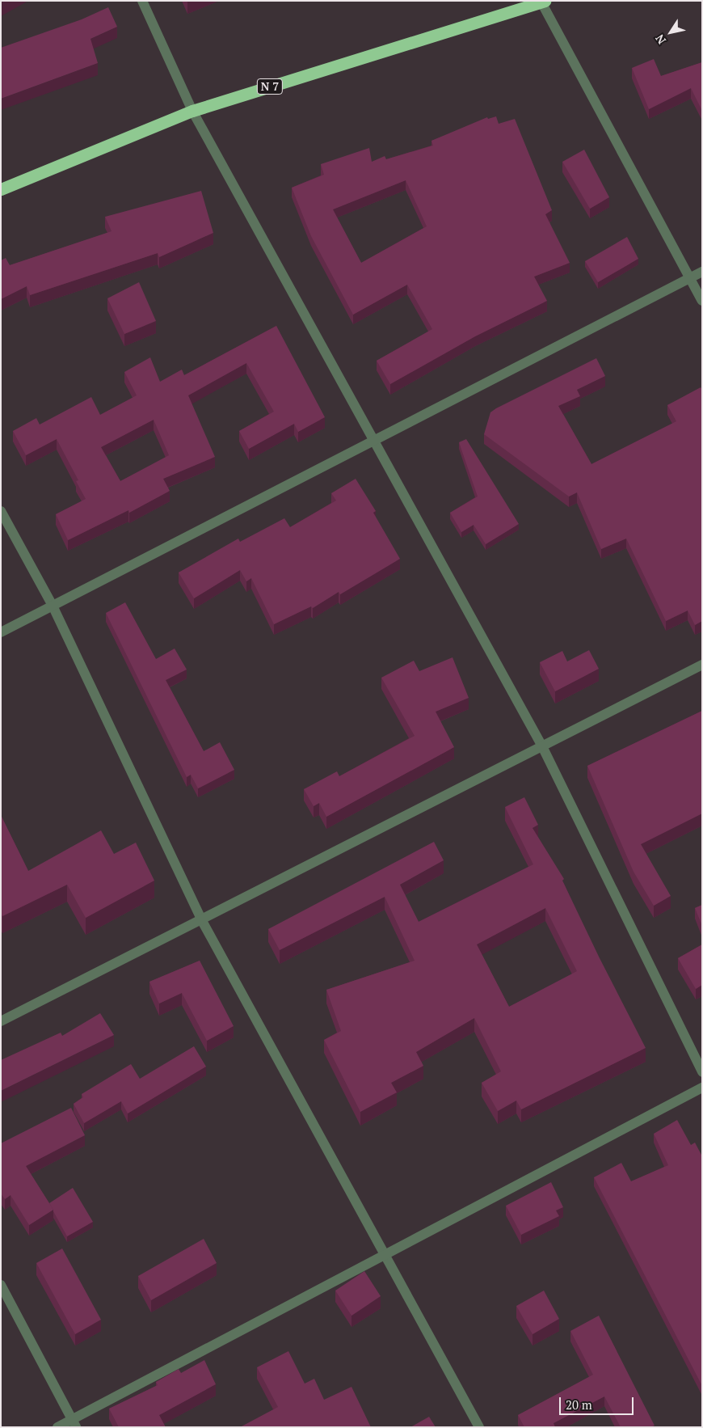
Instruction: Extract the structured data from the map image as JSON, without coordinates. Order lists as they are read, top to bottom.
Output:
{
  "streets": {
    "highway": ["N 7"]
  },
  "scale_bar": "20 m",
  "north": "bottom left"
}
